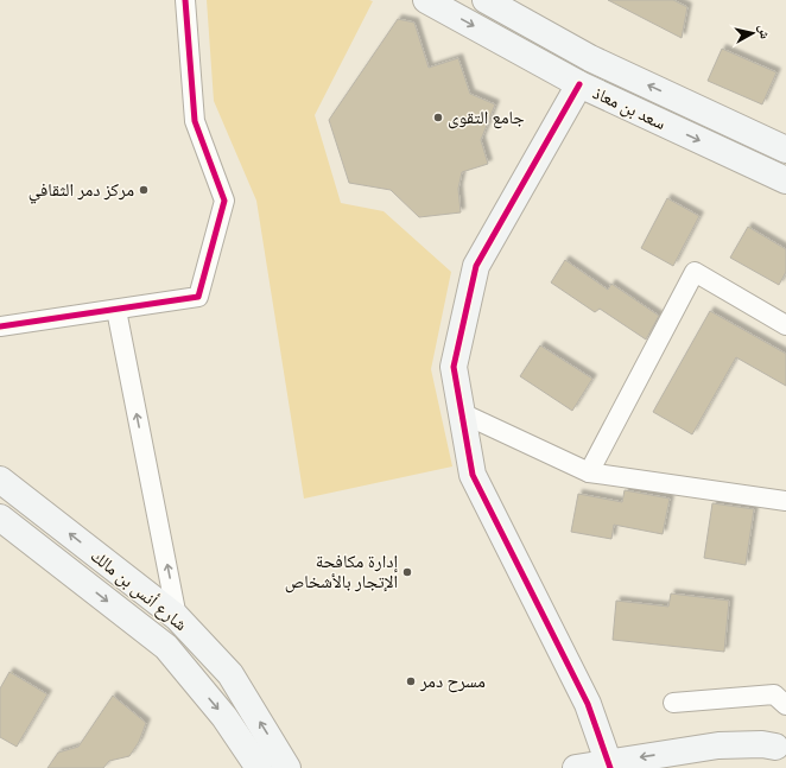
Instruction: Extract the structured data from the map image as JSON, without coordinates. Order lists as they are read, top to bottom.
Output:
{
  "streets": {
    "main road": ["سعد بن معاذ", "شارع أنس بن مالك"]
  },
  "places": [
    "جامع التقوى",
    "مركز دمر الثقافي",
    "إدارة مكافحة الإتجار بالأشخاص",
    "مسرح دمر"
  ],
  "north": "right"
}
